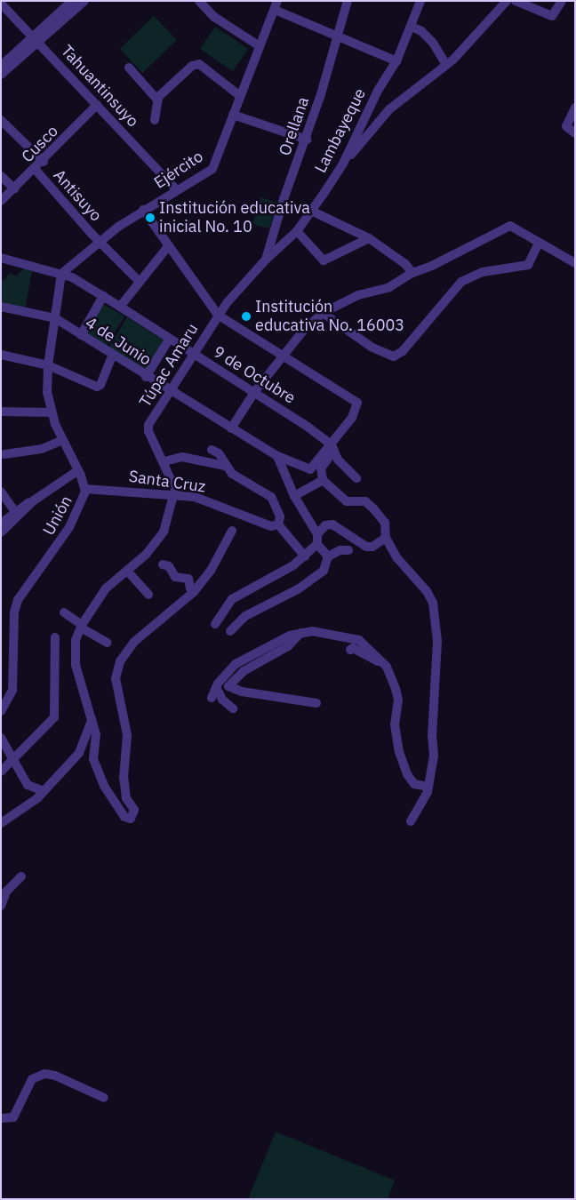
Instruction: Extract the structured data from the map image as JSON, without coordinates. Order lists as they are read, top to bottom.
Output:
{
  "streets": {
    "street": [
      "Tahuantinsuyo",
      "Orellana",
      "Lambayeque",
      "Cusco",
      "Ejército",
      "Antisuyo",
      "4 de Junio",
      "Túpac Amaru",
      "9 de Octubre",
      "Santa Cruz",
      "Unión"
    ]
  },
  "crossings": [
    ["Tahuantinsuyo", "Cusco"],
    ["Tahuantinsuyo", "Ejército"],
    ["Orellana", "Lambayeque"],
    ["Orellana", "Túpac Amaru"],
    ["Lambayeque", "Túpac Amaru"],
    ["Cusco", "Antisuyo"],
    ["Ejército", "Antisuyo"],
    ["Ejército", "9 de Octubre"],
    ["Ejército", "Unión"],
    ["4 de Junio", "Túpac Amaru"],
    ["4 de Junio", "9 de Octubre"],
    ["4 de Junio", "Unión"],
    ["Túpac Amaru", "9 de Octubre"],
    ["Túpac Amaru", "Santa Cruz"],
    ["9 de Octubre", "Unión"],
    ["Santa Cruz", "Unión"]
  ],
  "places": ["Institución educativa inicial No. 10", "Institución educativa No. 16003"]
}
